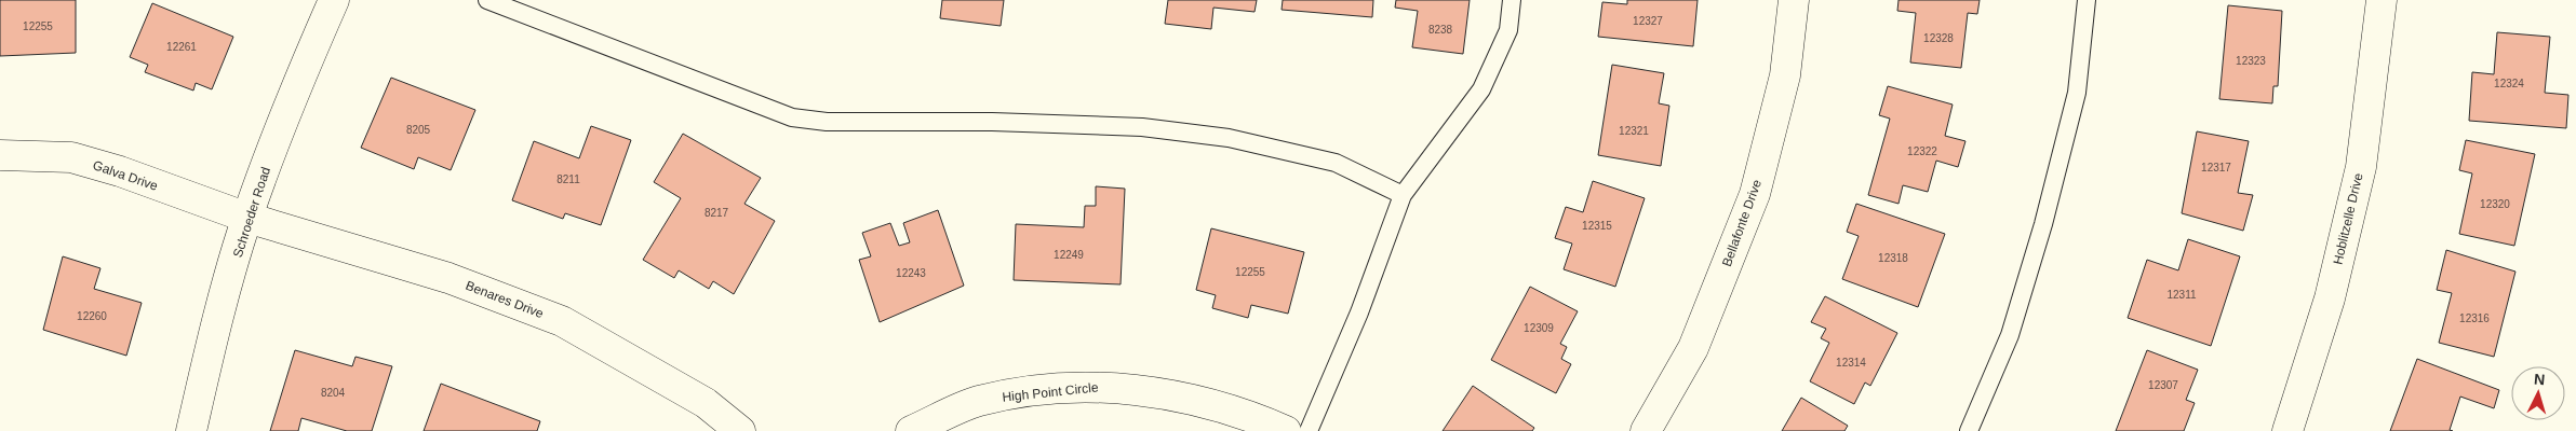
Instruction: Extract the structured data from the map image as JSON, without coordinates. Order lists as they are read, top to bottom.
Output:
{
  "streets": {
    "street": [
      "Galva Drive",
      "Schroeder Road",
      "Hoblitzelle Drive",
      "Bellafonte Drive",
      "Benares Drive",
      "High Point Circle"
    ]
  },
  "crossings": [
    ["Galva Drive", "Schroeder Road"],
    ["Galva Drive", "Benares Drive"],
    ["Schroeder Road", "Benares Drive"]
  ],
  "house_numbers": [
    "12327",
    "12255",
    "8238",
    "12328",
    "12261",
    "12323",
    "12324",
    "8205",
    "12321",
    "12322",
    "12317",
    "8211",
    "12320",
    "8217",
    "12315",
    "12249",
    "12318",
    "12255",
    "12243",
    "12311",
    "12260",
    "12316",
    "12309",
    "12314",
    "12307",
    "8204"
  ],
  "north": "top"
}
